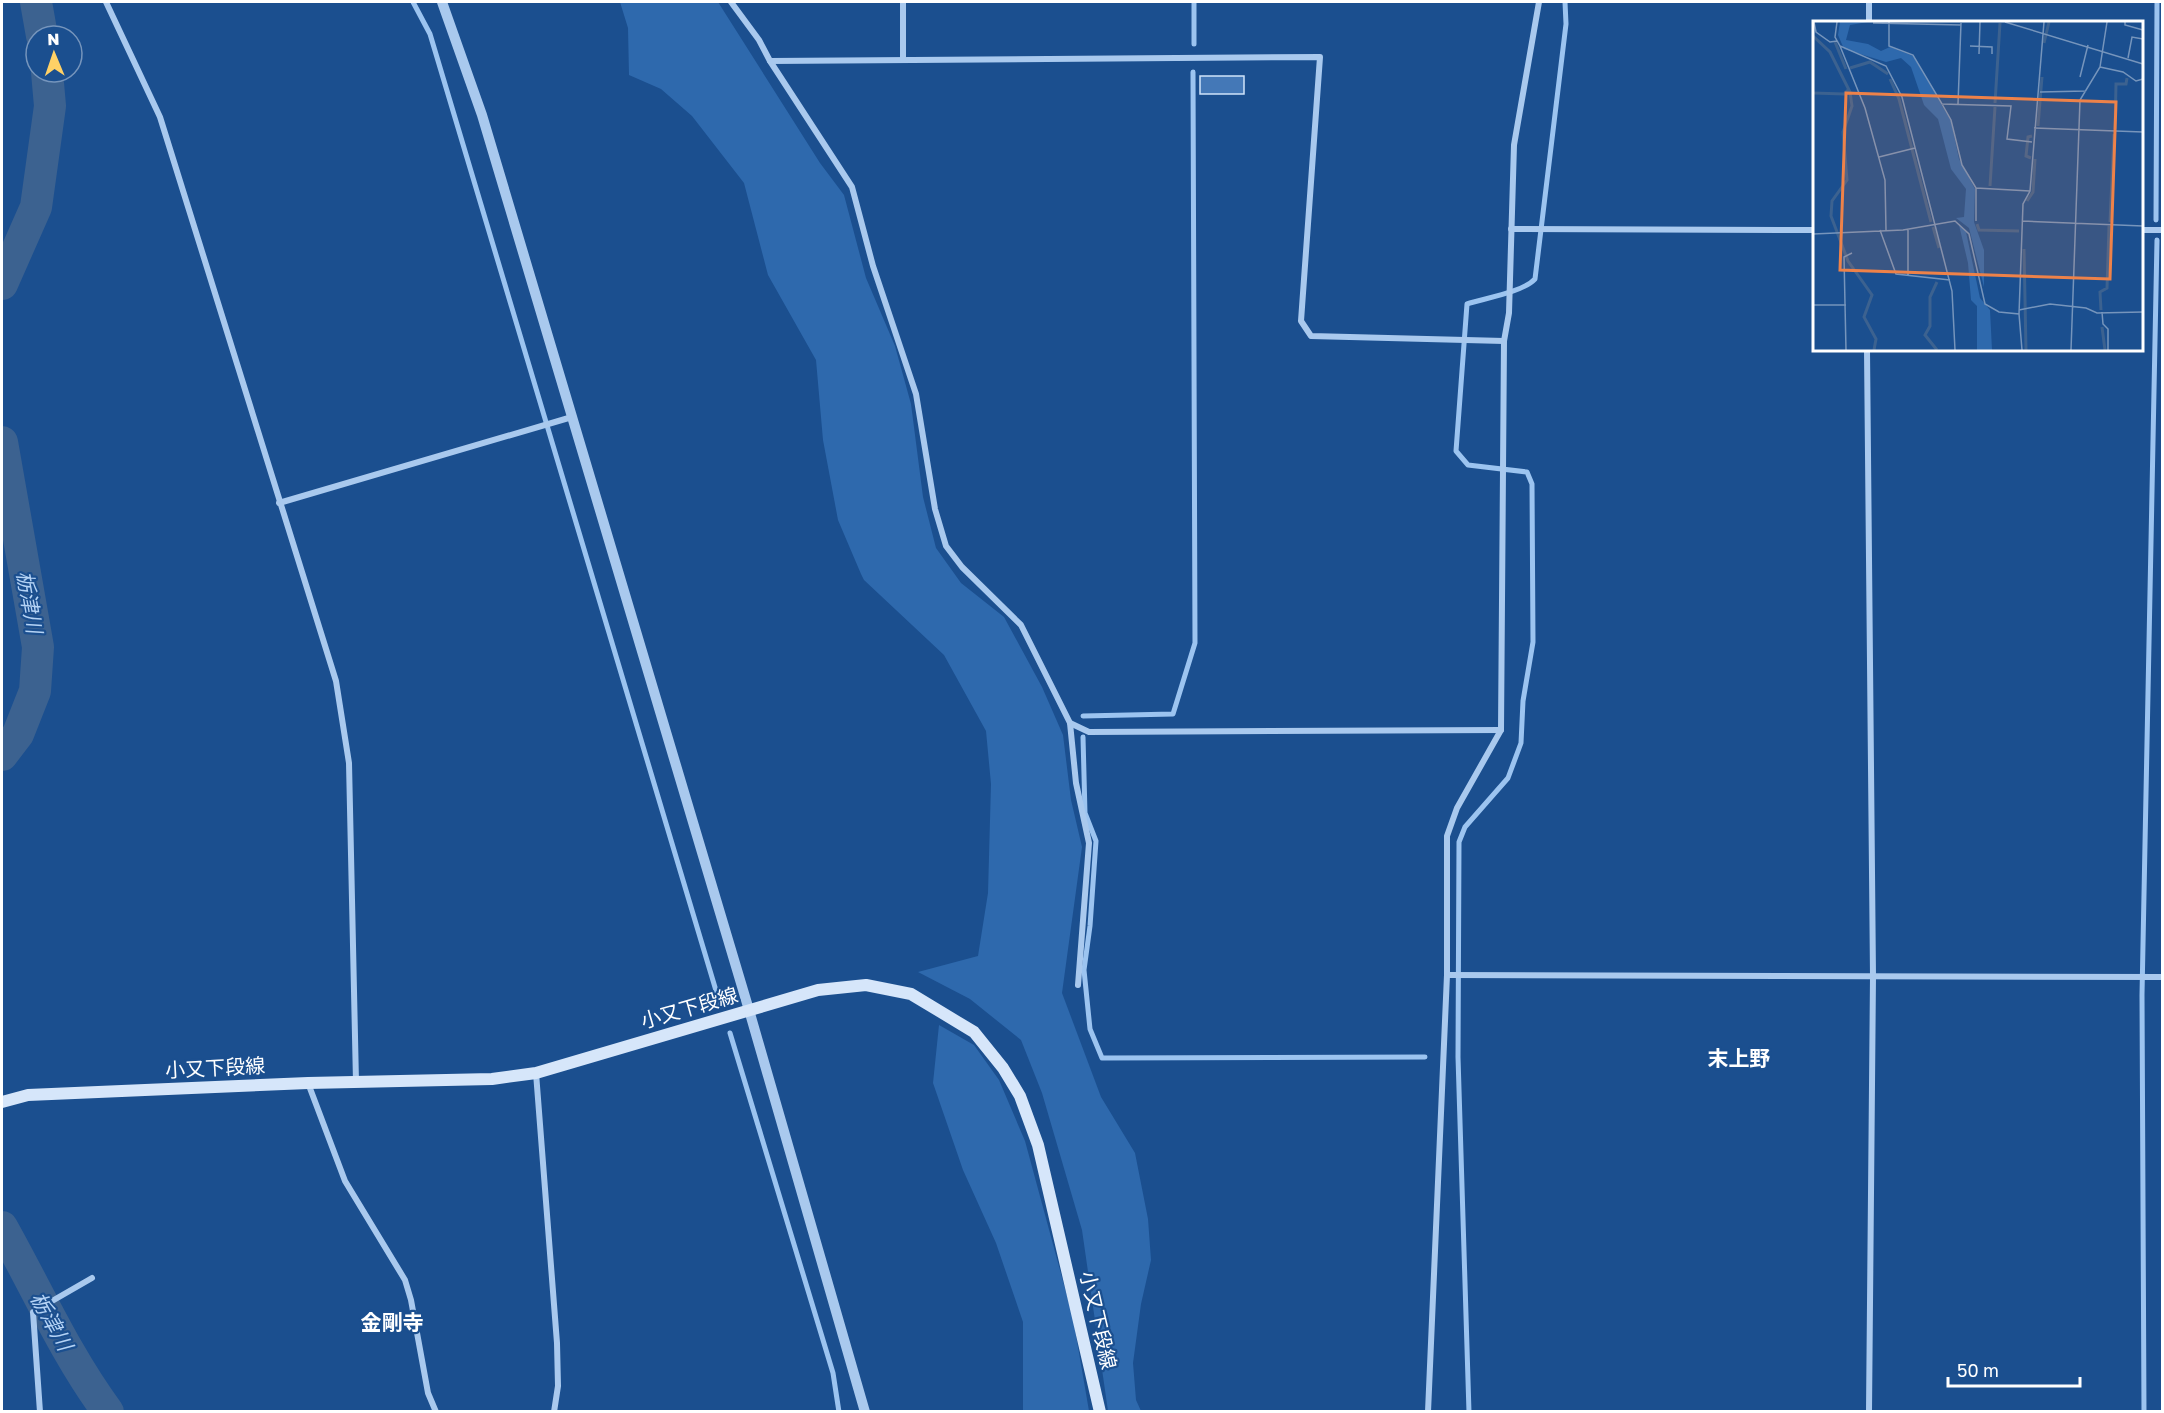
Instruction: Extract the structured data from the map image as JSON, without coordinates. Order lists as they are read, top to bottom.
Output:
{
  "streets": {
    "main road": ["小又下段線"]
  },
  "districts": ["末上野", "金剛寺"],
  "water": ["栃津川"],
  "scale_bar": "50 m",
  "north": "top"
}
